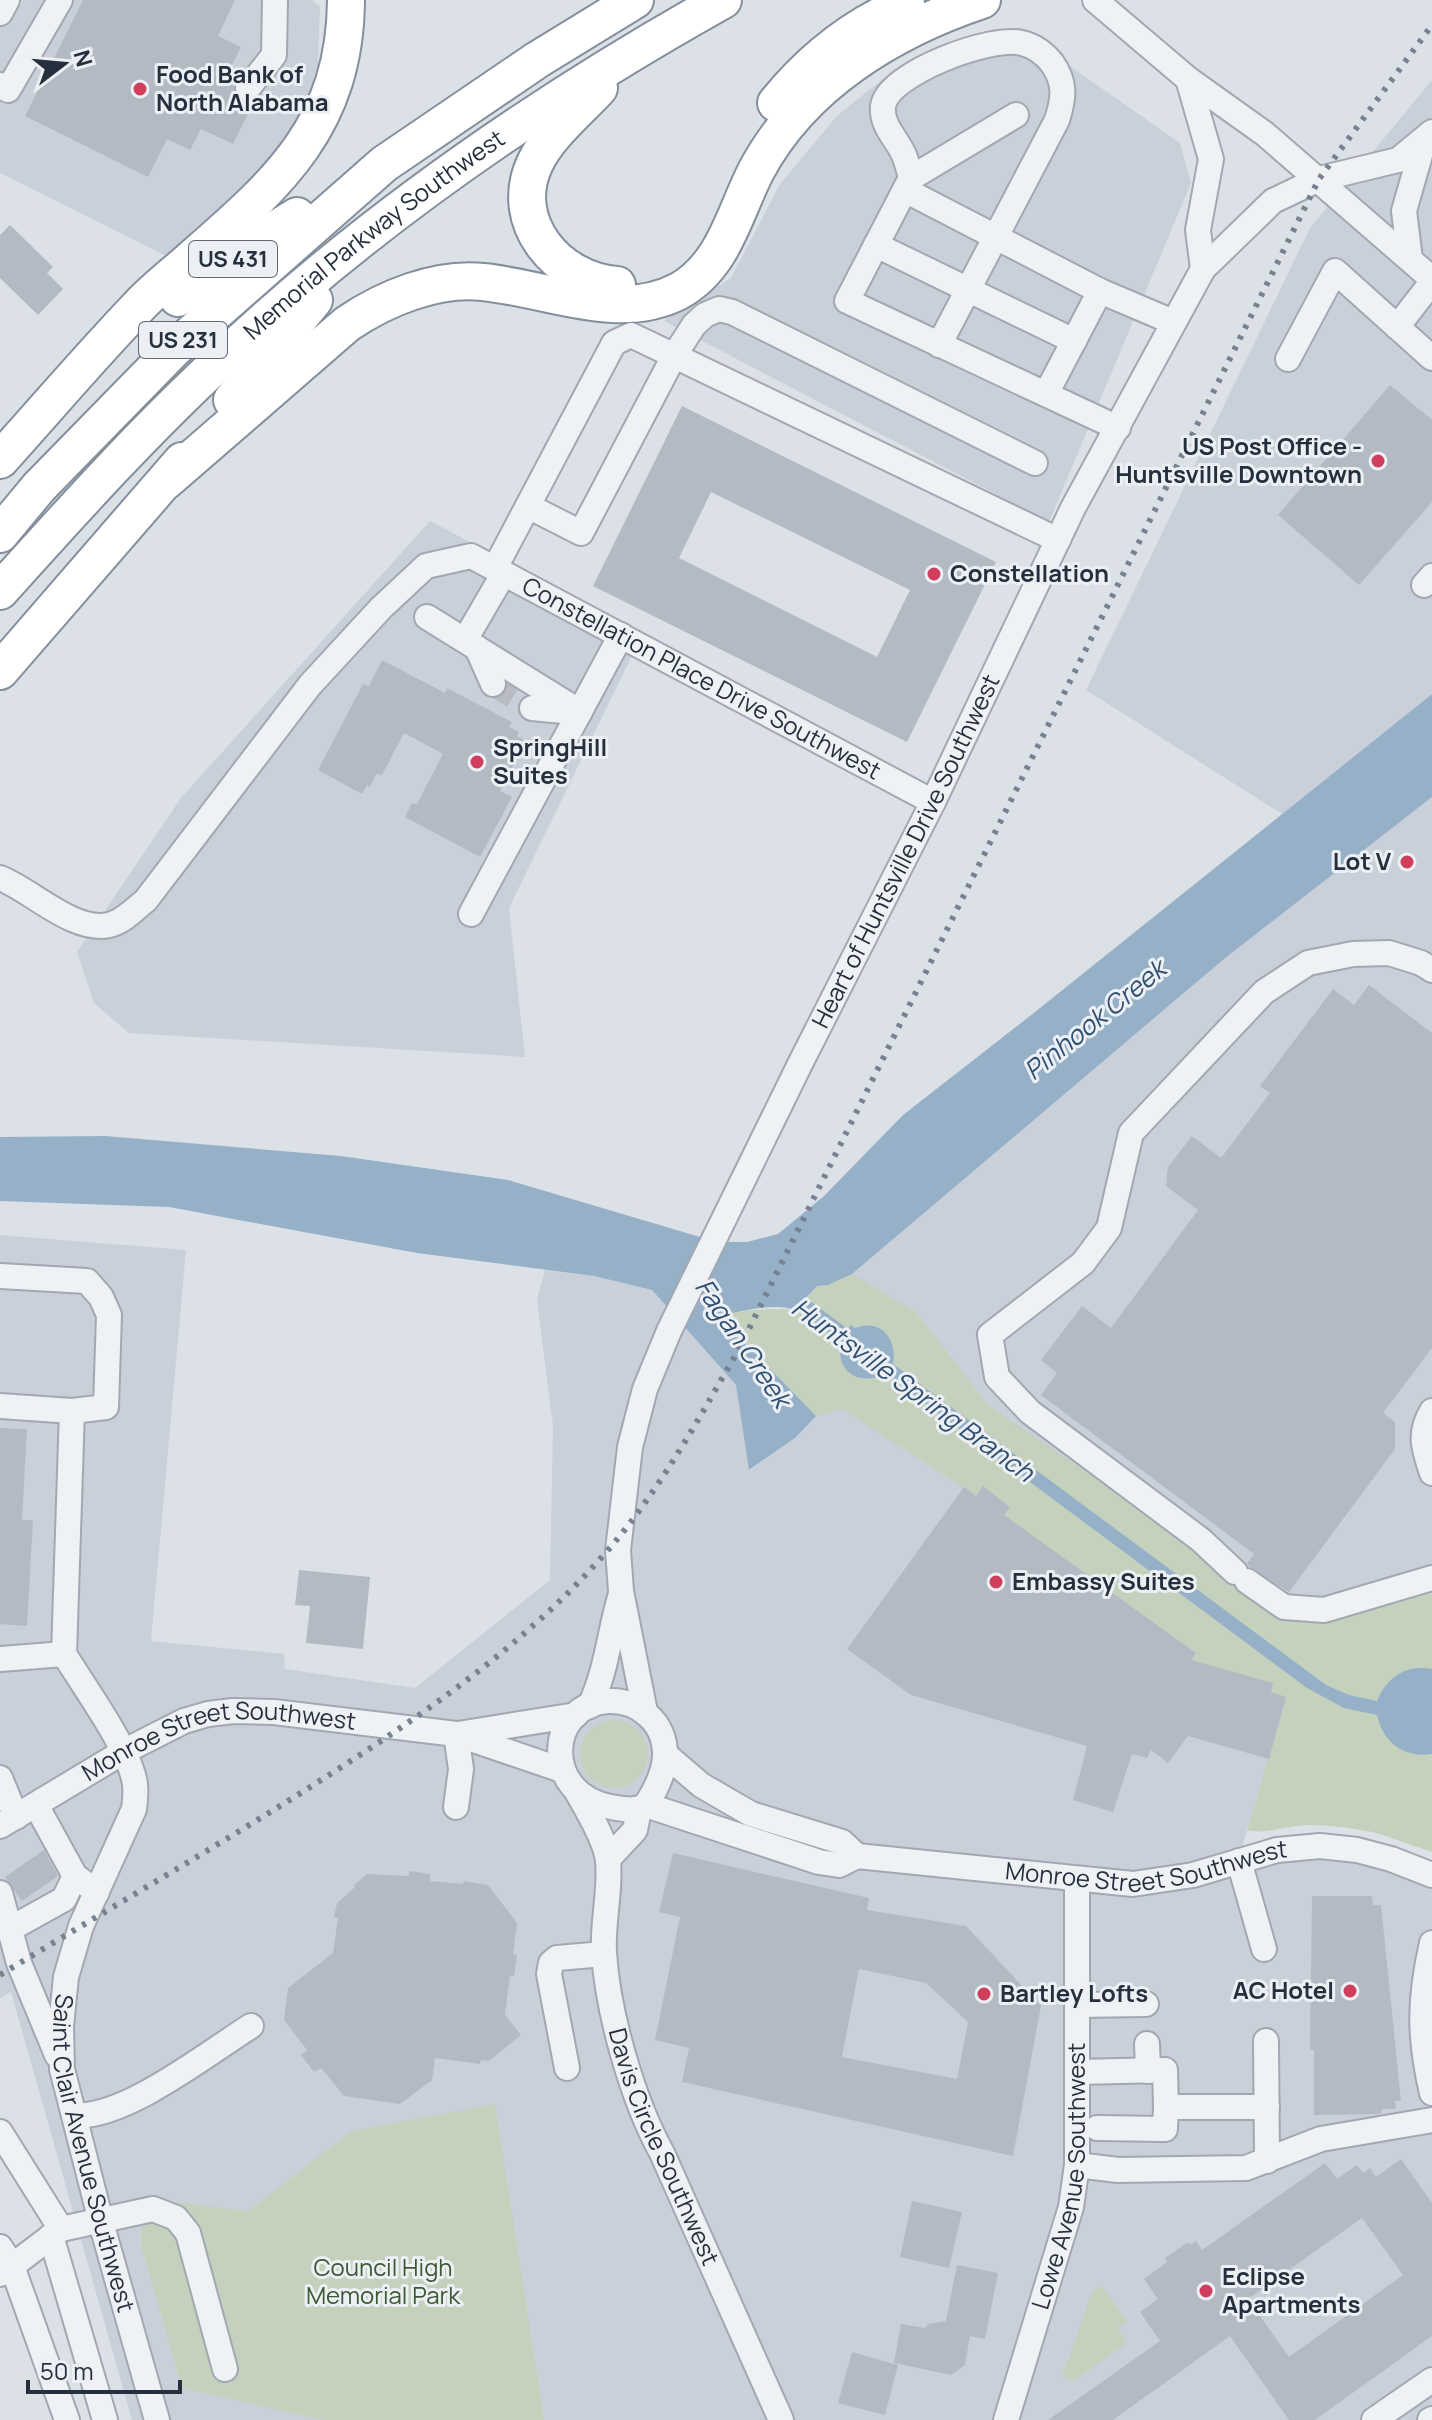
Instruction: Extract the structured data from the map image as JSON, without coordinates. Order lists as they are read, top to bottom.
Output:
{
  "streets": {
    "highway": ["Memorial Parkway Southwest", "US 431", "US 231"],
    "street": [
      "Constellation Place Drive Southwest",
      "Heart of Huntsville Drive Southwest",
      "Monroe Street Southwest",
      "Davis Circle Southwest",
      "Saint Clair Avenue Southwest",
      "Lowe Avenue Southwest"
    ]
  },
  "crossings": [
    ["Memorial Parkway Southwest", "US 431"],
    ["Constellation Place Drive Southwest", "Heart of Huntsville Drive Southwest"],
    ["Heart of Huntsville Drive Southwest", "Monroe Street Southwest"],
    ["Monroe Street Southwest", "Saint Clair Avenue Southwest"],
    ["Monroe Street Southwest", "Lowe Avenue Southwest"]
  ],
  "water": ["Pinhook Creek", "Fagan Creek", "Huntsville Spring Branch"],
  "parks": ["Council High Memorial Park"],
  "places": [
    "Food Bank of North Alabama",
    "US Post Office - Huntsville Downtown",
    "Constellation",
    "SpringHill Suites",
    "Lot V",
    "Embassy Suites",
    "AC Hotel",
    "Bartley Lofts",
    "Eclipse Apartments"
  ],
  "scale_bar": "50 m",
  "north": "right"
}
